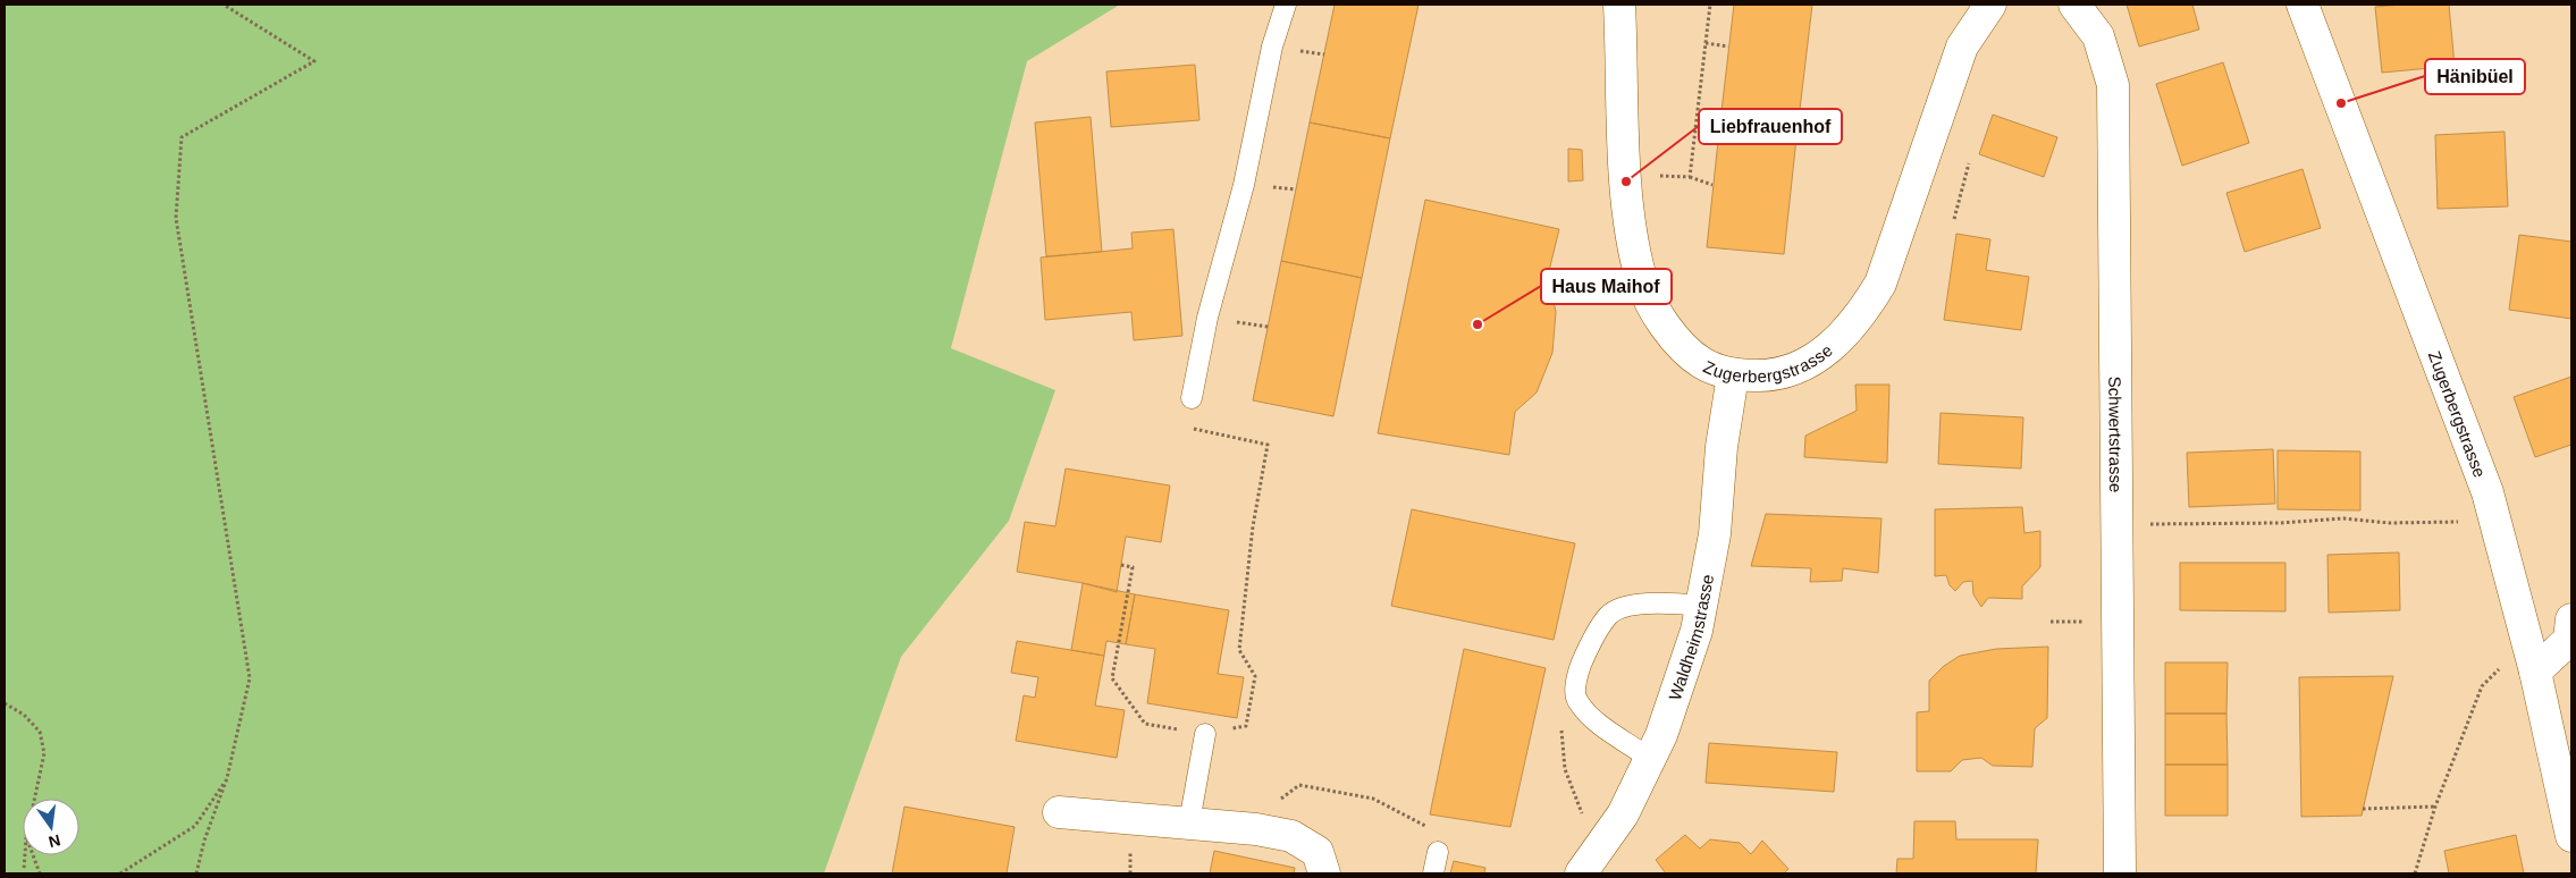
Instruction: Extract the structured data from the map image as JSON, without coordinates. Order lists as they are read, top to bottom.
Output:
{
  "streets": {
    "street": ["Zugerbergstrasse", "Schwertstrasse", "Waldheimstrasse"]
  },
  "crossings": [
    ["Zugerbergstrasse", "Waldheimstrasse"]
  ],
  "places": ["Hänibüel", "Liebfrauenhof", "Haus Maihof"],
  "north": "bottom"
}
